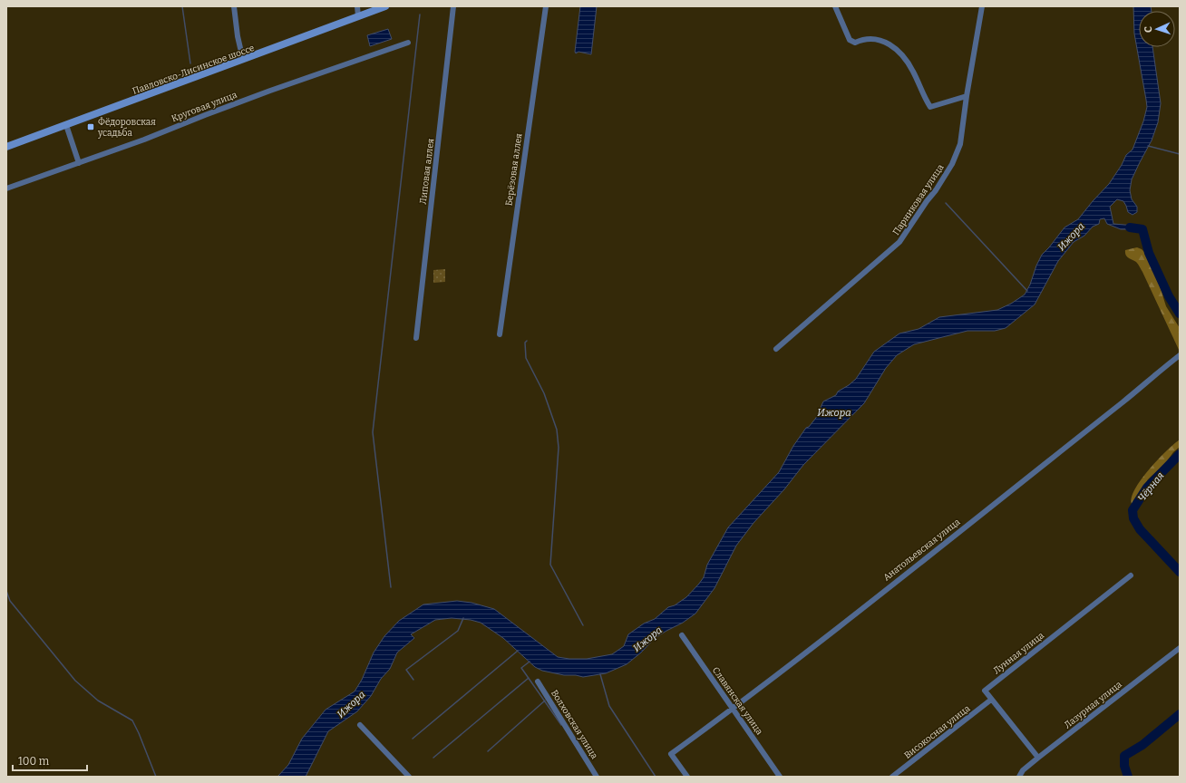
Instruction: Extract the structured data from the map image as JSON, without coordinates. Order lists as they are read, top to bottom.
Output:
{
  "streets": {
    "main road": ["Павловско-Лисинское шоссе"],
    "street": [
      "Круговая улица",
      "Берёзовая аллея",
      "Липовая аллея",
      "Парниковая улица",
      "Анатольевская улица",
      "Лунная улица",
      "Славянская улица",
      "Лазурная улица",
      "Волховская улица",
      "Високосная улица"
    ]
  },
  "crossings": [
    ["Анатольевская улица", "Славянская улица"],
    ["Лунная улица", "Високосная улица"]
  ],
  "water": ["Ижора", "Чёрная"],
  "places": {
    "transit": ["Фёдоровская усадьба"]
  },
  "scale_bar": "100 m",
  "north": "left"
}
